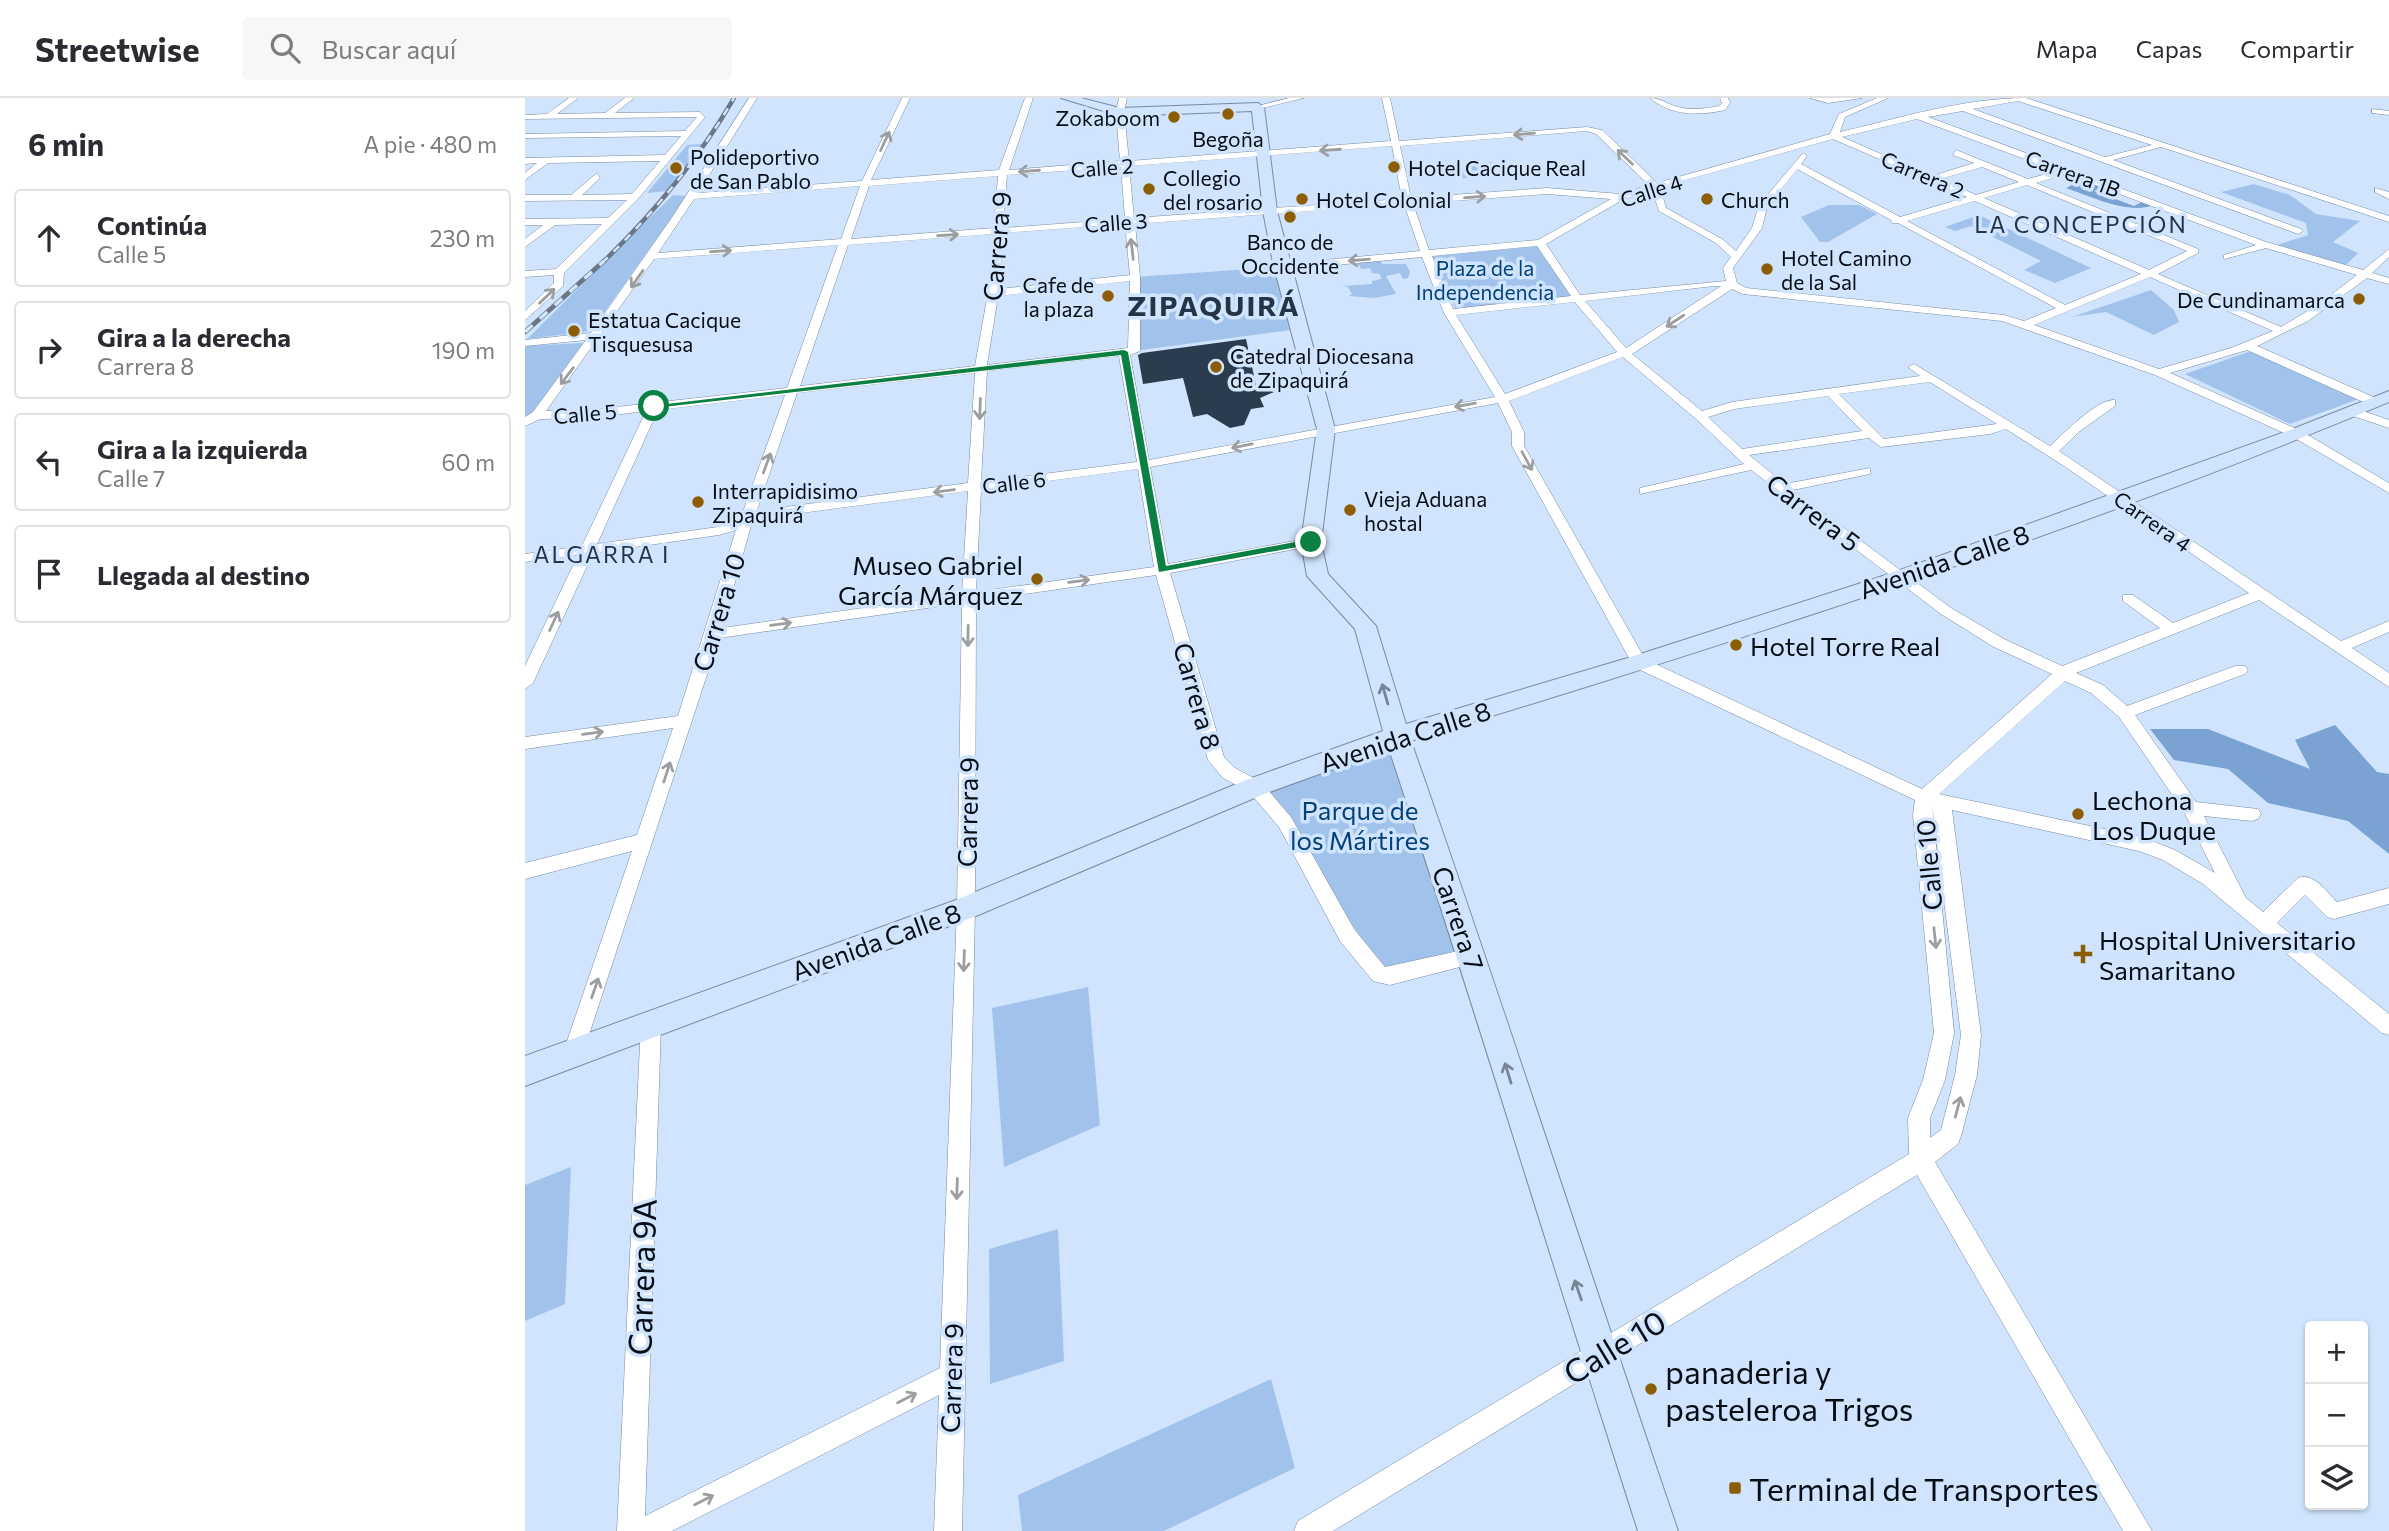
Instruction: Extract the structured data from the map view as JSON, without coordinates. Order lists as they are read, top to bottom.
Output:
{
  "streets": {
    "street": [
      "Calle 2",
      "Carrera 1B",
      "Carrera 2",
      "Calle 4",
      "Calle 3",
      "Carrera 9",
      "Calle 5",
      "Calle 6",
      "Carrera 5",
      "Carrera 4",
      "Avenida Calle 8",
      "Carrera 10",
      "Carrera 8",
      "Calle 10",
      "Carrera 7",
      "Carrera 9A"
    ]
  },
  "crossings": [
    ["Calle 2", "Calle 4"],
    ["Calle 2", "Carrera 9"],
    ["Calle 2", "Carrera 10"],
    ["Calle 2", "Carrera 8"],
    ["Calle 2", "Carrera 7"],
    ["Carrera 1B", "Calle 4"],
    ["Carrera 2", "Calle 4"],
    ["Calle 4", "Calle 3"],
    ["Calle 4", "Carrera 5"],
    ["Calle 4", "Carrera 7"],
    ["Calle 3", "Carrera 9"],
    ["Calle 3", "Carrera 10"],
    ["Calle 3", "Carrera 8"],
    ["Calle 3", "Carrera 7"],
    ["Carrera 9", "Calle 5"],
    ["Carrera 9", "Calle 6"],
    ["Carrera 9", "Avenida Calle 8"],
    ["Calle 5", "Carrera 10"],
    ["Calle 5", "Carrera 8"],
    ["Calle 6", "Carrera 5"],
    ["Calle 6", "Carrera 10"],
    ["Calle 6", "Carrera 8"],
    ["Calle 6", "Carrera 7"],
    ["Carrera 5", "Avenida Calle 8"],
    ["Carrera 4", "Avenida Calle 8"],
    ["Avenida Calle 8", "Carrera 10"],
    ["Avenida Calle 8", "Carrera 8"],
    ["Avenida Calle 8", "Calle 10"],
    ["Avenida Calle 8", "Carrera 7"],
    ["Avenida Calle 8", "Carrera 9A"],
    ["Carrera 8", "Carrera 7"],
    ["Calle 10", "Carrera 7"]
  ],
  "one_way": ["Carrera 9", "Carrera 10", "Carrera 7"],
  "districts": ["LA CONCEPCIÓN", "ZIPAQUIRÁ", "ALGARRA I"],
  "parks": ["Plaza de la Independencia", "Parque de los Mártires"],
  "places": {
    "other": [
      "Begoña",
      "Zokaboom",
      "Hotel Cacique Real",
      "Polideportivo de San Pablo",
      "Collegio del rosario",
      "Hotel Colonial",
      "Church",
      "Banco de Occidente",
      "Hotel Camino de la Sal",
      "Cafe de la plaza",
      "De Cundinamarca",
      "Estatua Cacique Tisquesusa",
      "Catedral Diocesana de Zipaquirá",
      "Interrapidisimo Zipaquirá",
      "Vieja Aduana hostal",
      "Museo Gabriel García Márquez",
      "Hotel Torre Real",
      "Lechona Los Duque",
      "panaderia y pasteleroa Trigos"
    ],
    "health": ["Hospital Universitario Samaritano"],
    "transit": ["Terminal de Transportes"]
  },
  "page": {
    "header": "Streetwise",
    "search": "Buscar aquí",
    "nav": ["Mapa", "Capas", "Compartir"],
    "heading": ["6 min", "A pie · 480 m"],
    "list": [
      ["Continúa", "Calle 5", "230 m"],
      ["Gira a la derecha", "Carrera 8", "190 m"],
      ["Gira a la izquierda", "Calle 7", "60 m"],
      "Llegada al destino"
    ],
    "map_buttons": ["+", "−"]
  }
}
